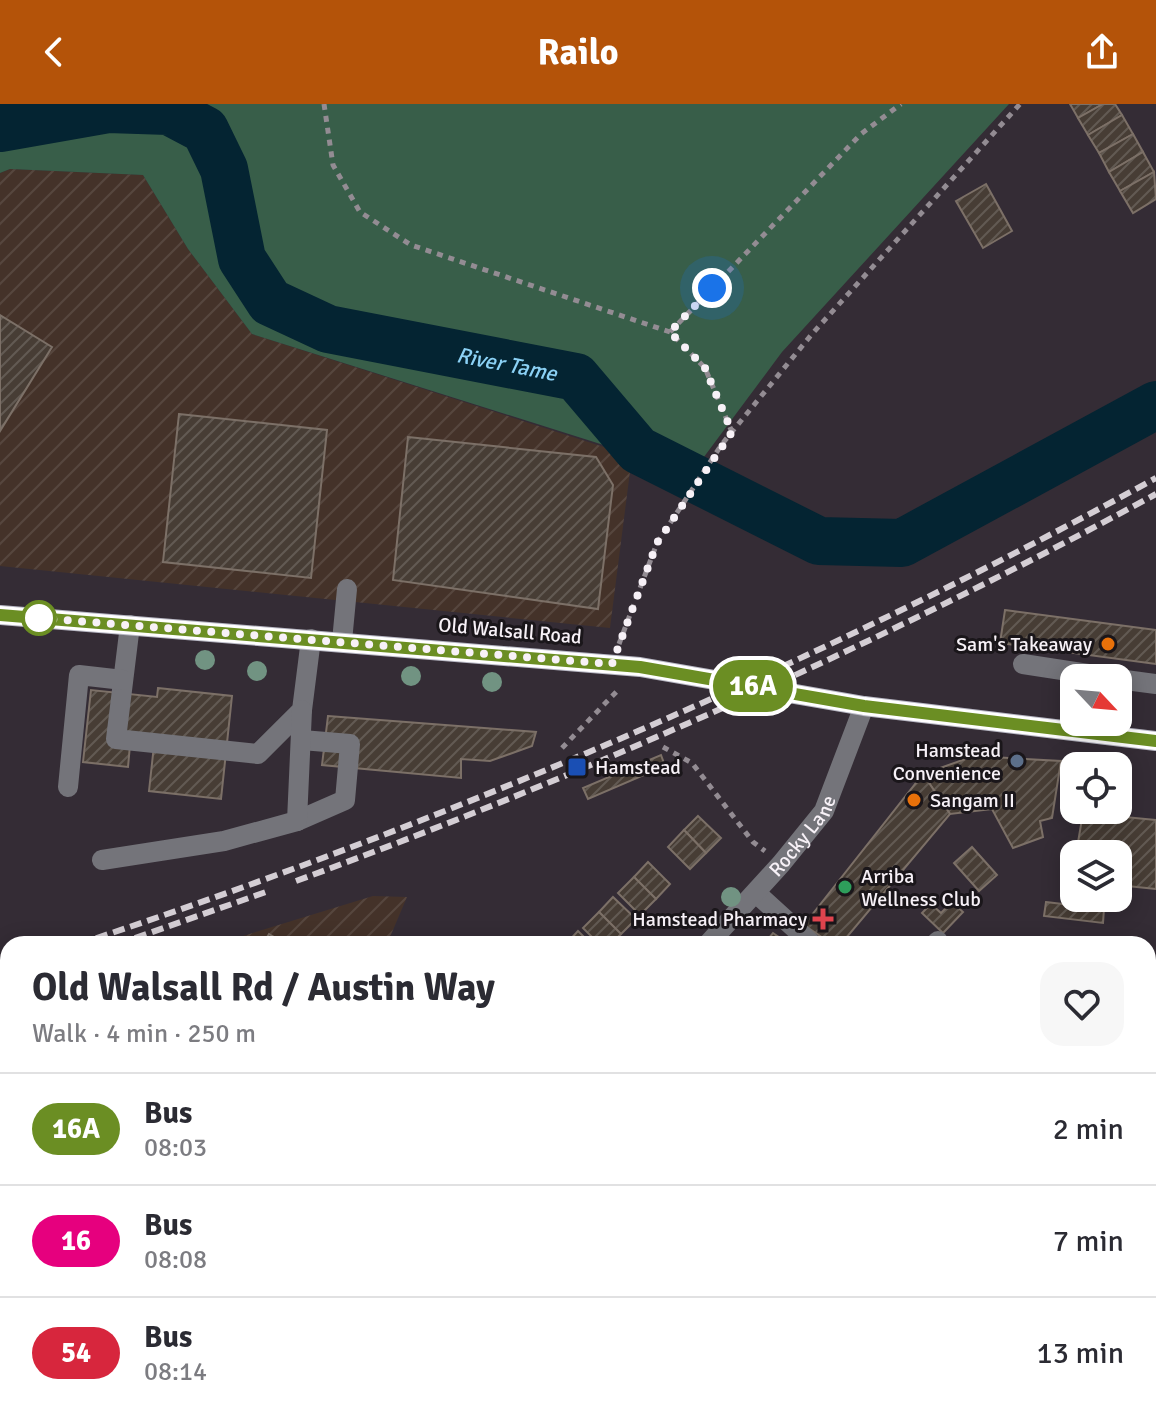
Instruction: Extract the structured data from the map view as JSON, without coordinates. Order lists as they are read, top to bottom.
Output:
{
  "streets": {
    "main road": ["Old Walsall Road"],
    "street": ["Rocky Lane"]
  },
  "crossings": [
    ["Old Walsall Road", "Rocky Lane"]
  ],
  "water": ["River Tame"],
  "places": {
    "other": [
      "Sam's Takeaway",
      "Hamstead Convenience",
      "Sangam II",
      "Arriba Wellness Club"
    ],
    "transit": ["Hamstead"],
    "health": ["Hamstead Pharmacy"]
  },
  "lines": ["bus line 16A"],
  "north": "bottom right",
  "page": {
    "header": "Railo",
    "on_map": "16A",
    "heading": ["Old Walsall Rd / Austin Way", "Walk · 4 min · 250 m"],
    "list": [
      {
        "mark": "16A",
        "name": "Bus",
        "note": "08:03",
        "value": "2 min"
      },
      {
        "mark": "16",
        "name": "Bus",
        "note": "08:08",
        "value": "7 min"
      },
      {
        "mark": "54",
        "name": "Bus",
        "note": "08:14",
        "value": "13 min"
      }
    ]
  }
}
